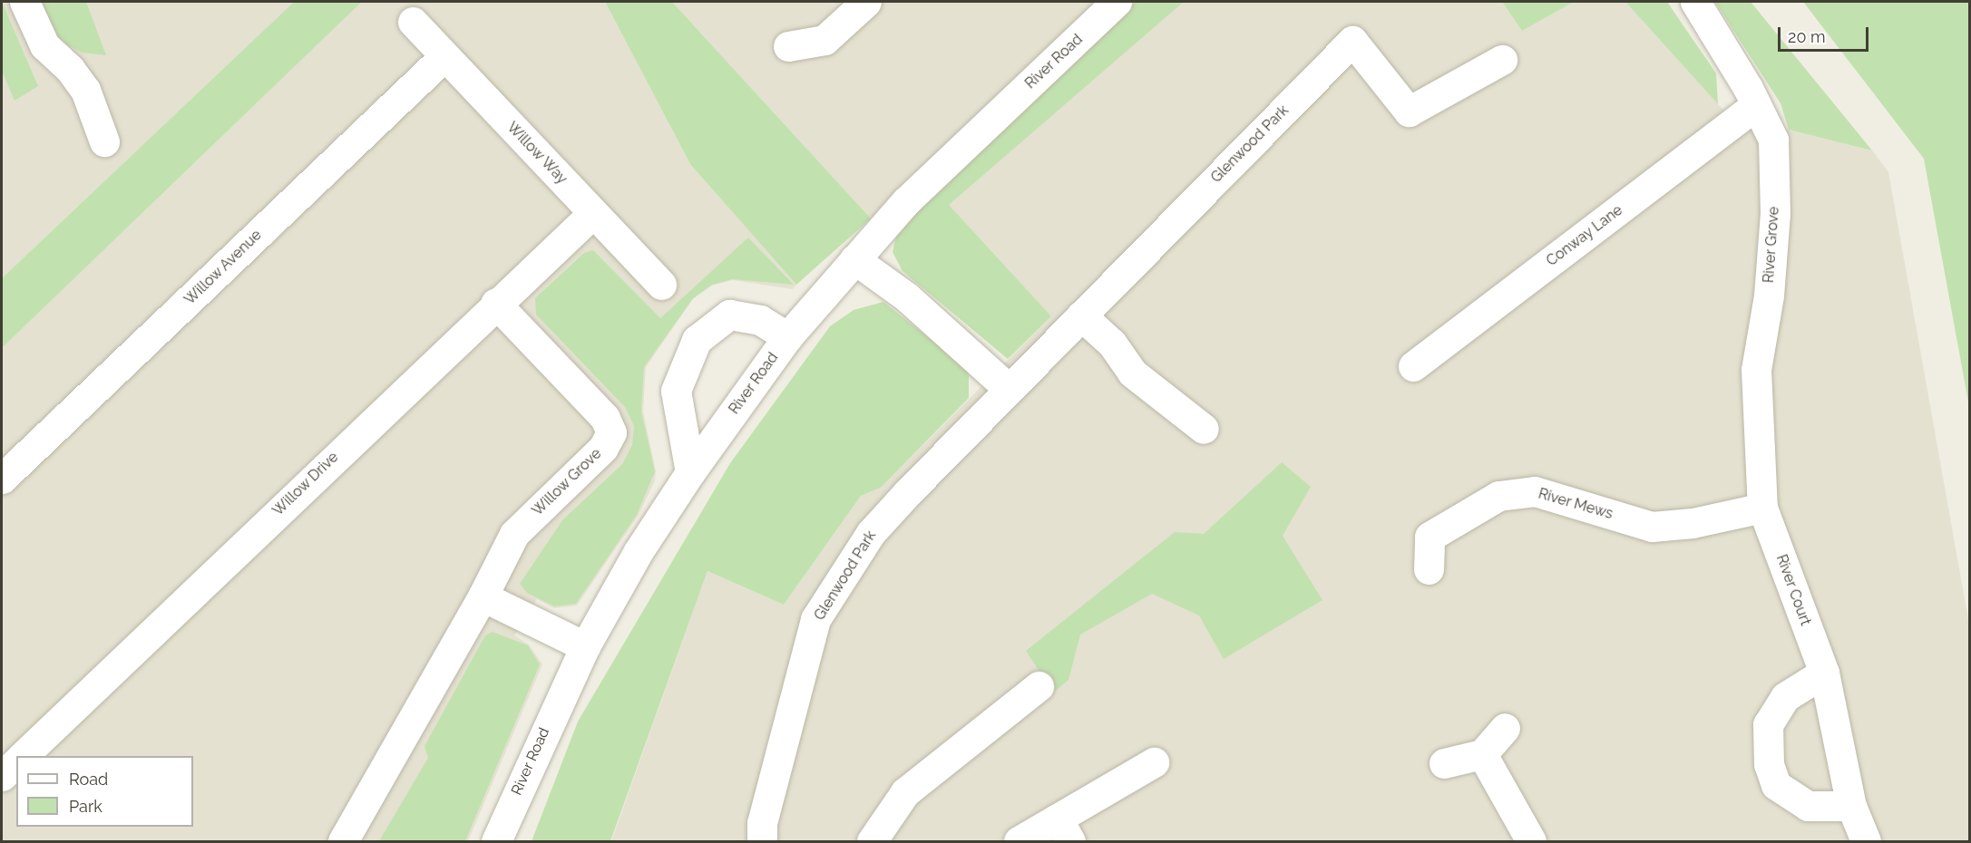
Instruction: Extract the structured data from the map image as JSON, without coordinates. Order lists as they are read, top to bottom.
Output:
{
  "streets": {
    "street": [
      "River Road",
      "Glenwood Park",
      "Willow Way",
      "Conway Lane",
      "River Grove",
      "Willow Avenue",
      "Willow Grove",
      "Willow Drive",
      "River Mews",
      "River Court"
    ]
  },
  "crossings": [
    ["Willow Way", "Willow Avenue"],
    ["Willow Way", "Willow Drive"],
    ["Conway Lane", "River Grove"],
    ["River Grove", "River Mews"],
    ["River Grove", "River Court"],
    ["Willow Grove", "Willow Drive"],
    ["River Mews", "River Court"]
  ],
  "legend": ["Road", "Park"],
  "scale_bar": "20 m"
}
